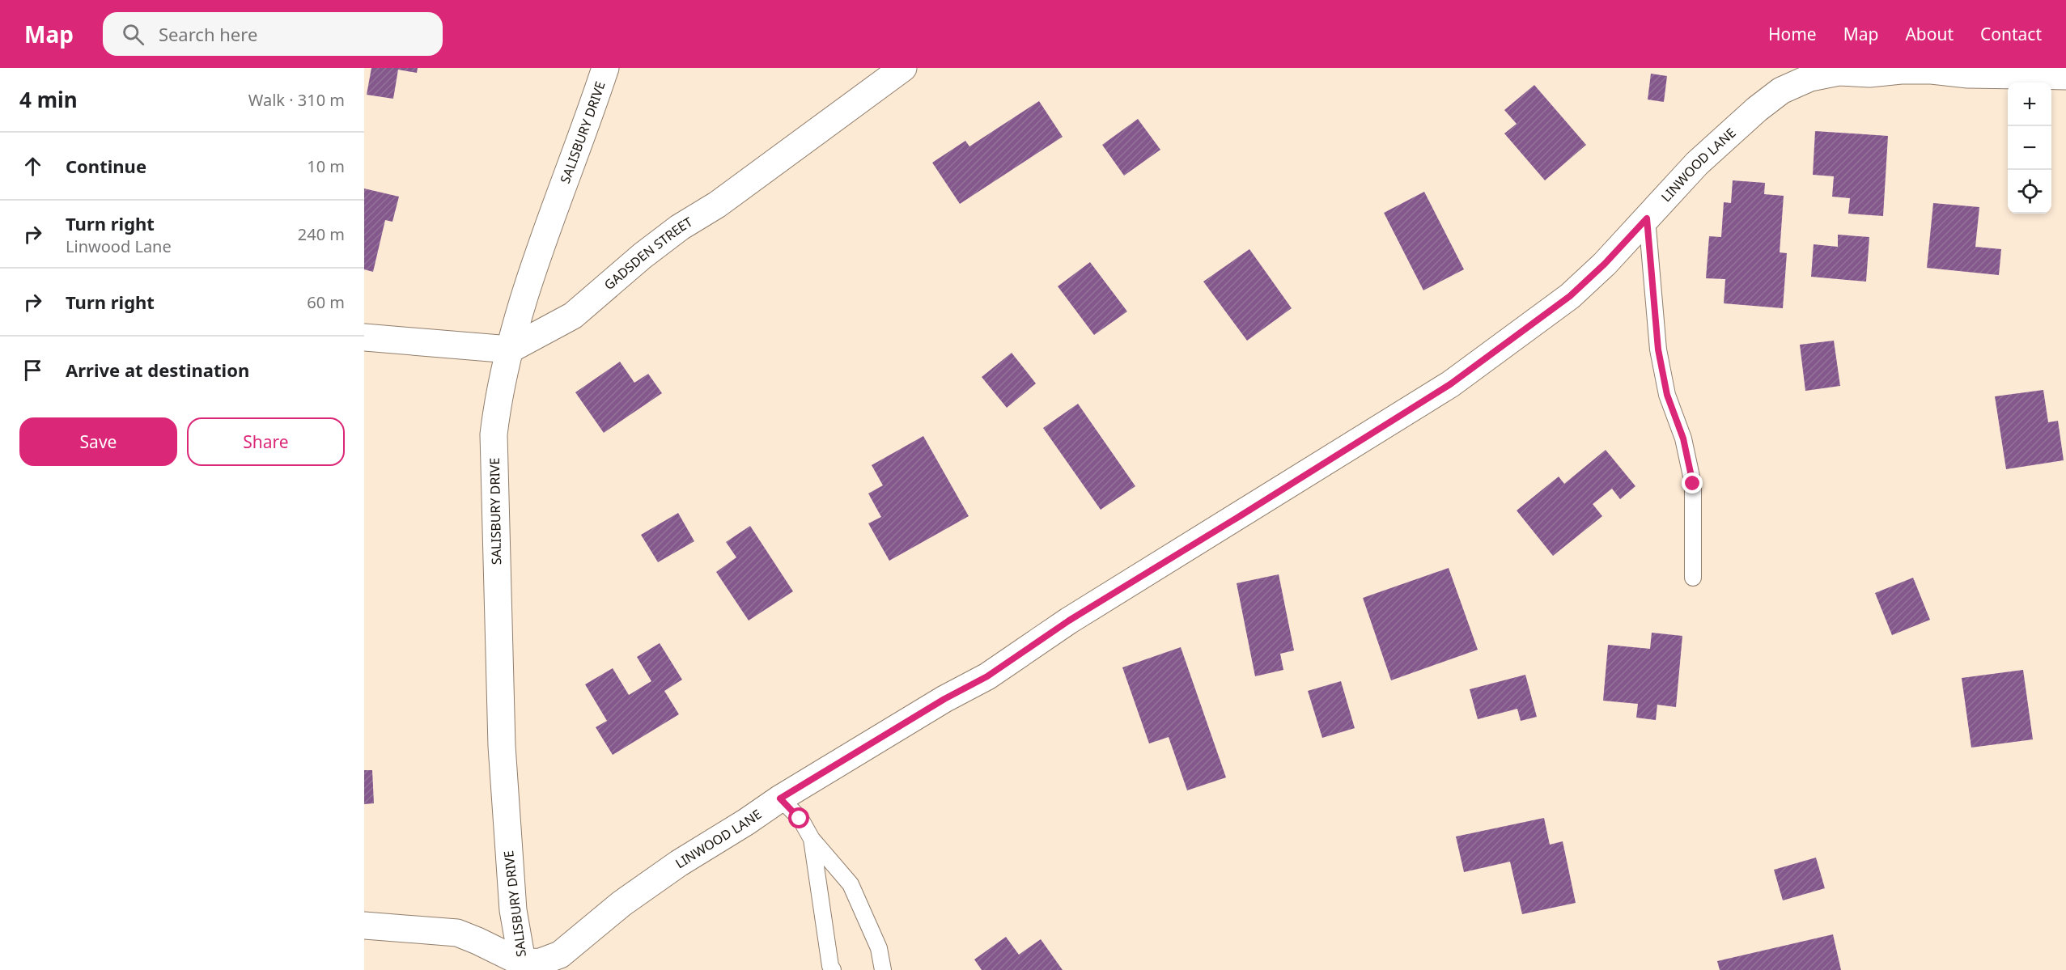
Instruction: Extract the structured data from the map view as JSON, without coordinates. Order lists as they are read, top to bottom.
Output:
{
  "streets": {
    "street": ["SALISBURY DRIVE", "LINWOOD LANE", "GADSDEN STREET"]
  },
  "crossings": [
    ["SALISBURY DRIVE", "LINWOOD LANE"],
    ["SALISBURY DRIVE", "GADSDEN STREET"]
  ],
  "page": {
    "header": "Map",
    "search": "Search here",
    "nav": [
      "Home",
      "Map",
      "About",
      "Contact"
    ],
    "heading": ["4 min", "Walk · 310 m"],
    "map_buttons": ["+", "−"],
    "list": [
      ["Continue", "10 m"],
      ["Turn right", "Linwood Lane", "240 m"],
      ["Turn right", "60 m"],
      "Arrive at destination"
    ],
    "buttons": ["Save", "Share"]
  }
}
